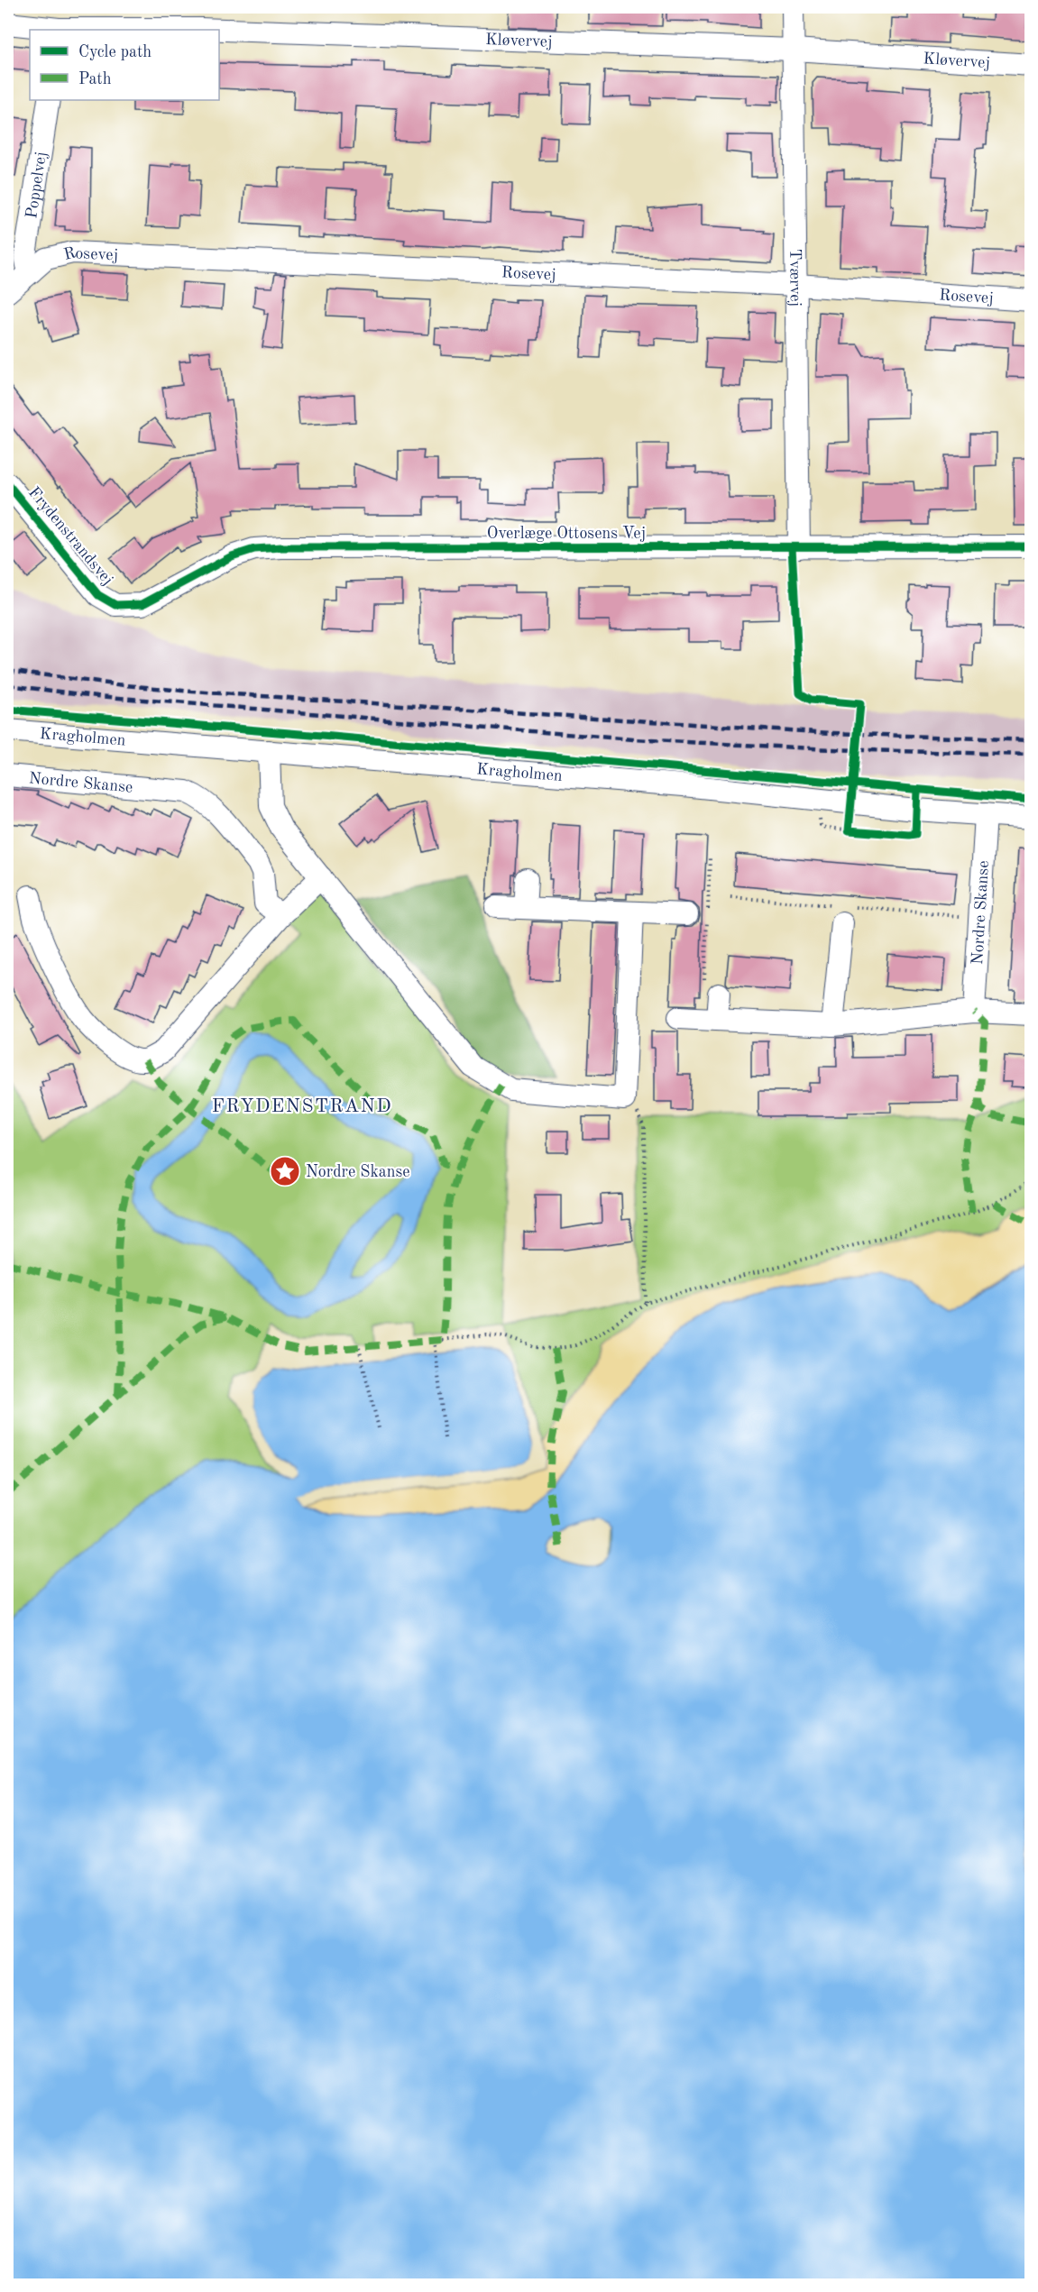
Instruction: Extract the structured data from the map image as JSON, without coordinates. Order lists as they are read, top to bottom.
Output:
{
  "streets": {
    "street": [
      "Kløvervej",
      "Poppelvej",
      "Rosevej",
      "Tværvej",
      "Overlæge Ottosens Vej",
      "Frydenstrandsvej",
      "Kragholmen",
      "Nordre Skanse"
    ]
  },
  "crossings": [
    ["Kløvervej", "Tværvej"],
    ["Poppelvej", "Rosevej"],
    ["Rosevej", "Tværvej"],
    ["Tværvej", "Overlæge Ottosens Vej"],
    ["Overlæge Ottosens Vej", "Frydenstrandsvej"],
    ["Kragholmen", "Nordre Skanse"]
  ],
  "districts": ["FRYDENSTRAND"],
  "places": {
    "place": ["Nordre Skanse"]
  },
  "legend": ["Cycle path", "Path"]
}
